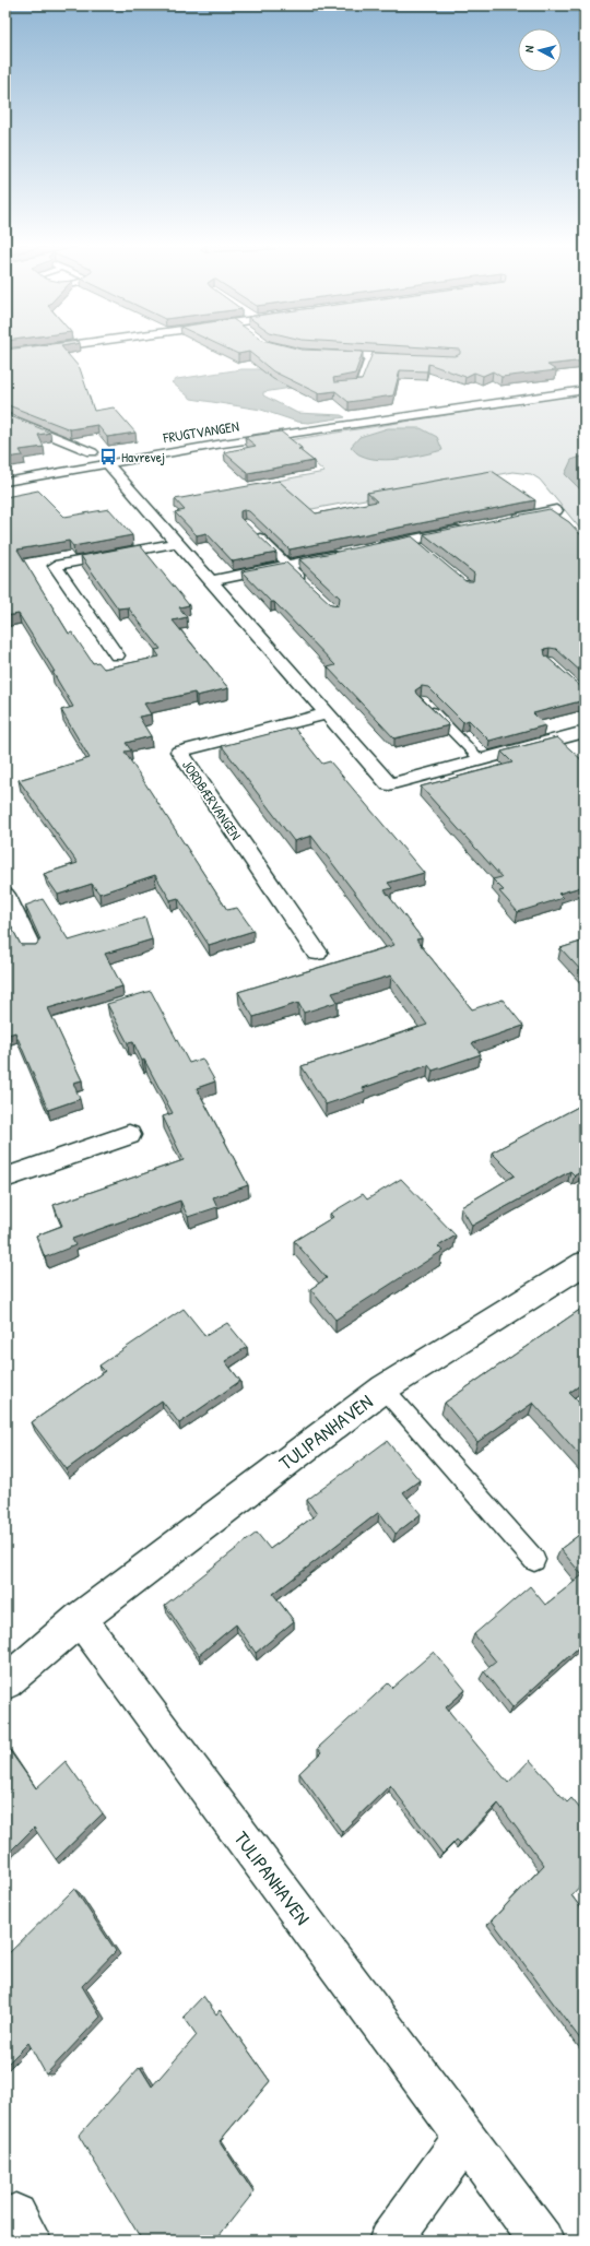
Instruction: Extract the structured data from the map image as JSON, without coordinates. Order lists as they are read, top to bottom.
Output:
{
  "streets": {
    "street": ["FRUGTVANGEN", "JORDBÆRVANGEN", "TULIPANHAVEN"]
  },
  "places": {
    "bus stop": ["Havrevej"]
  },
  "north": "left"
}
